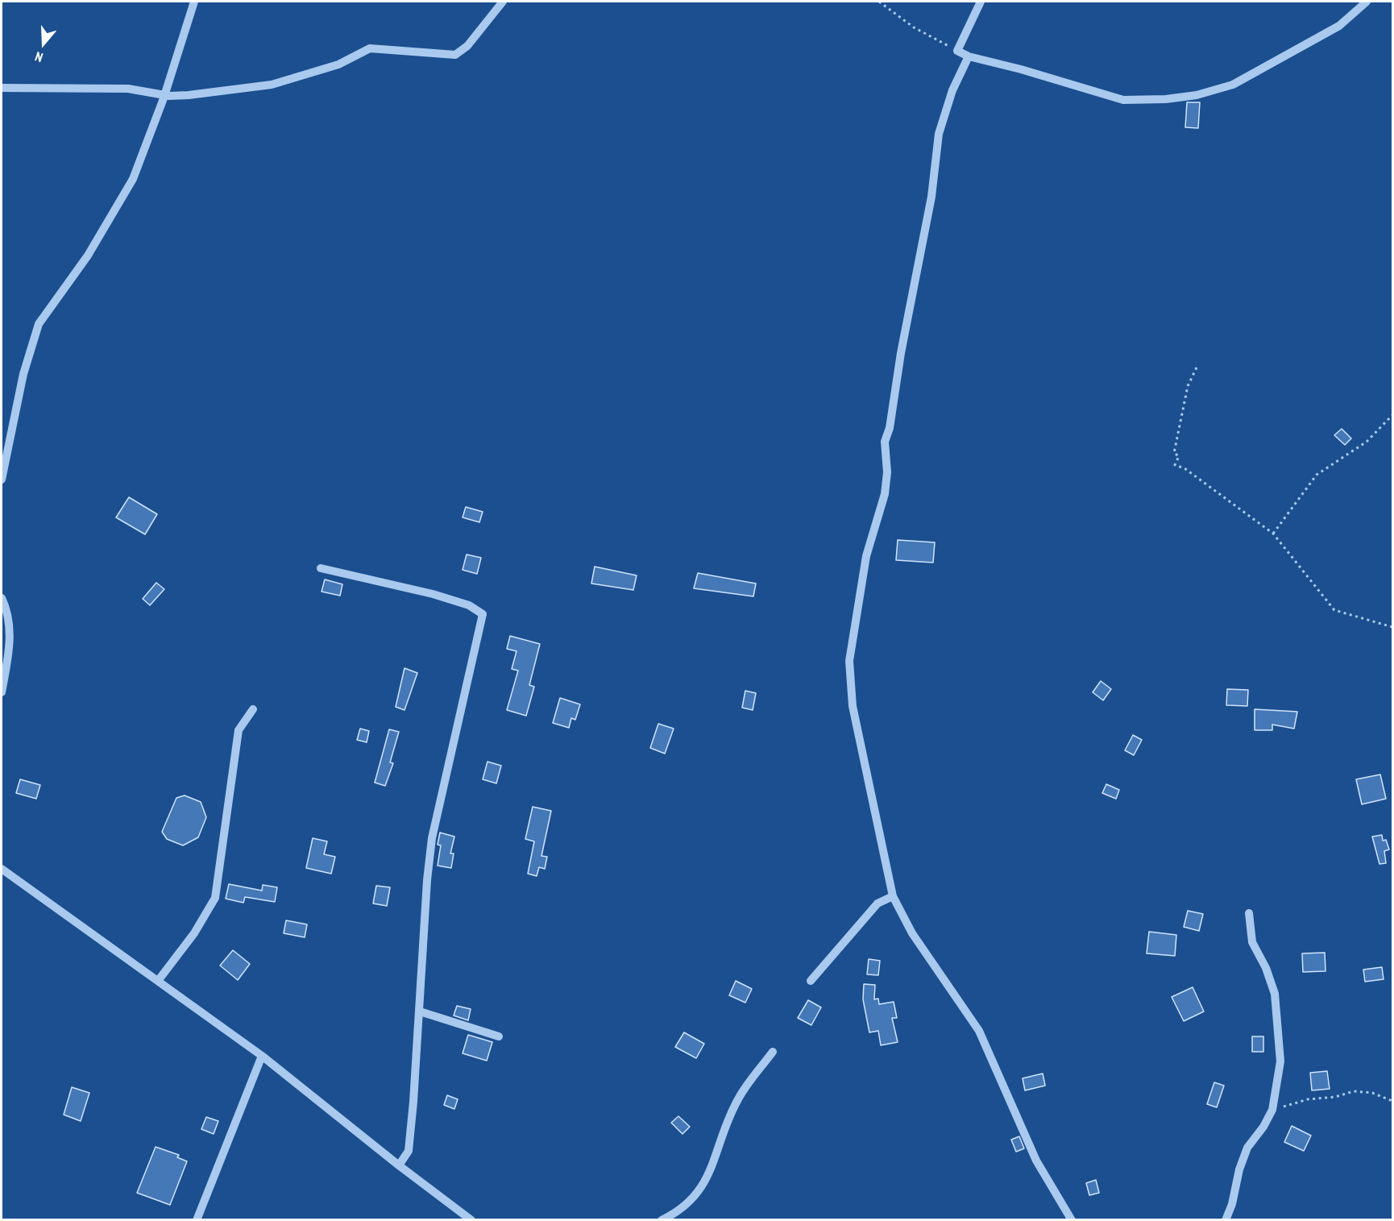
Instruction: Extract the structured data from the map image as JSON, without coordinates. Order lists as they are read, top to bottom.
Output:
{
  "north": "bottom"
}
